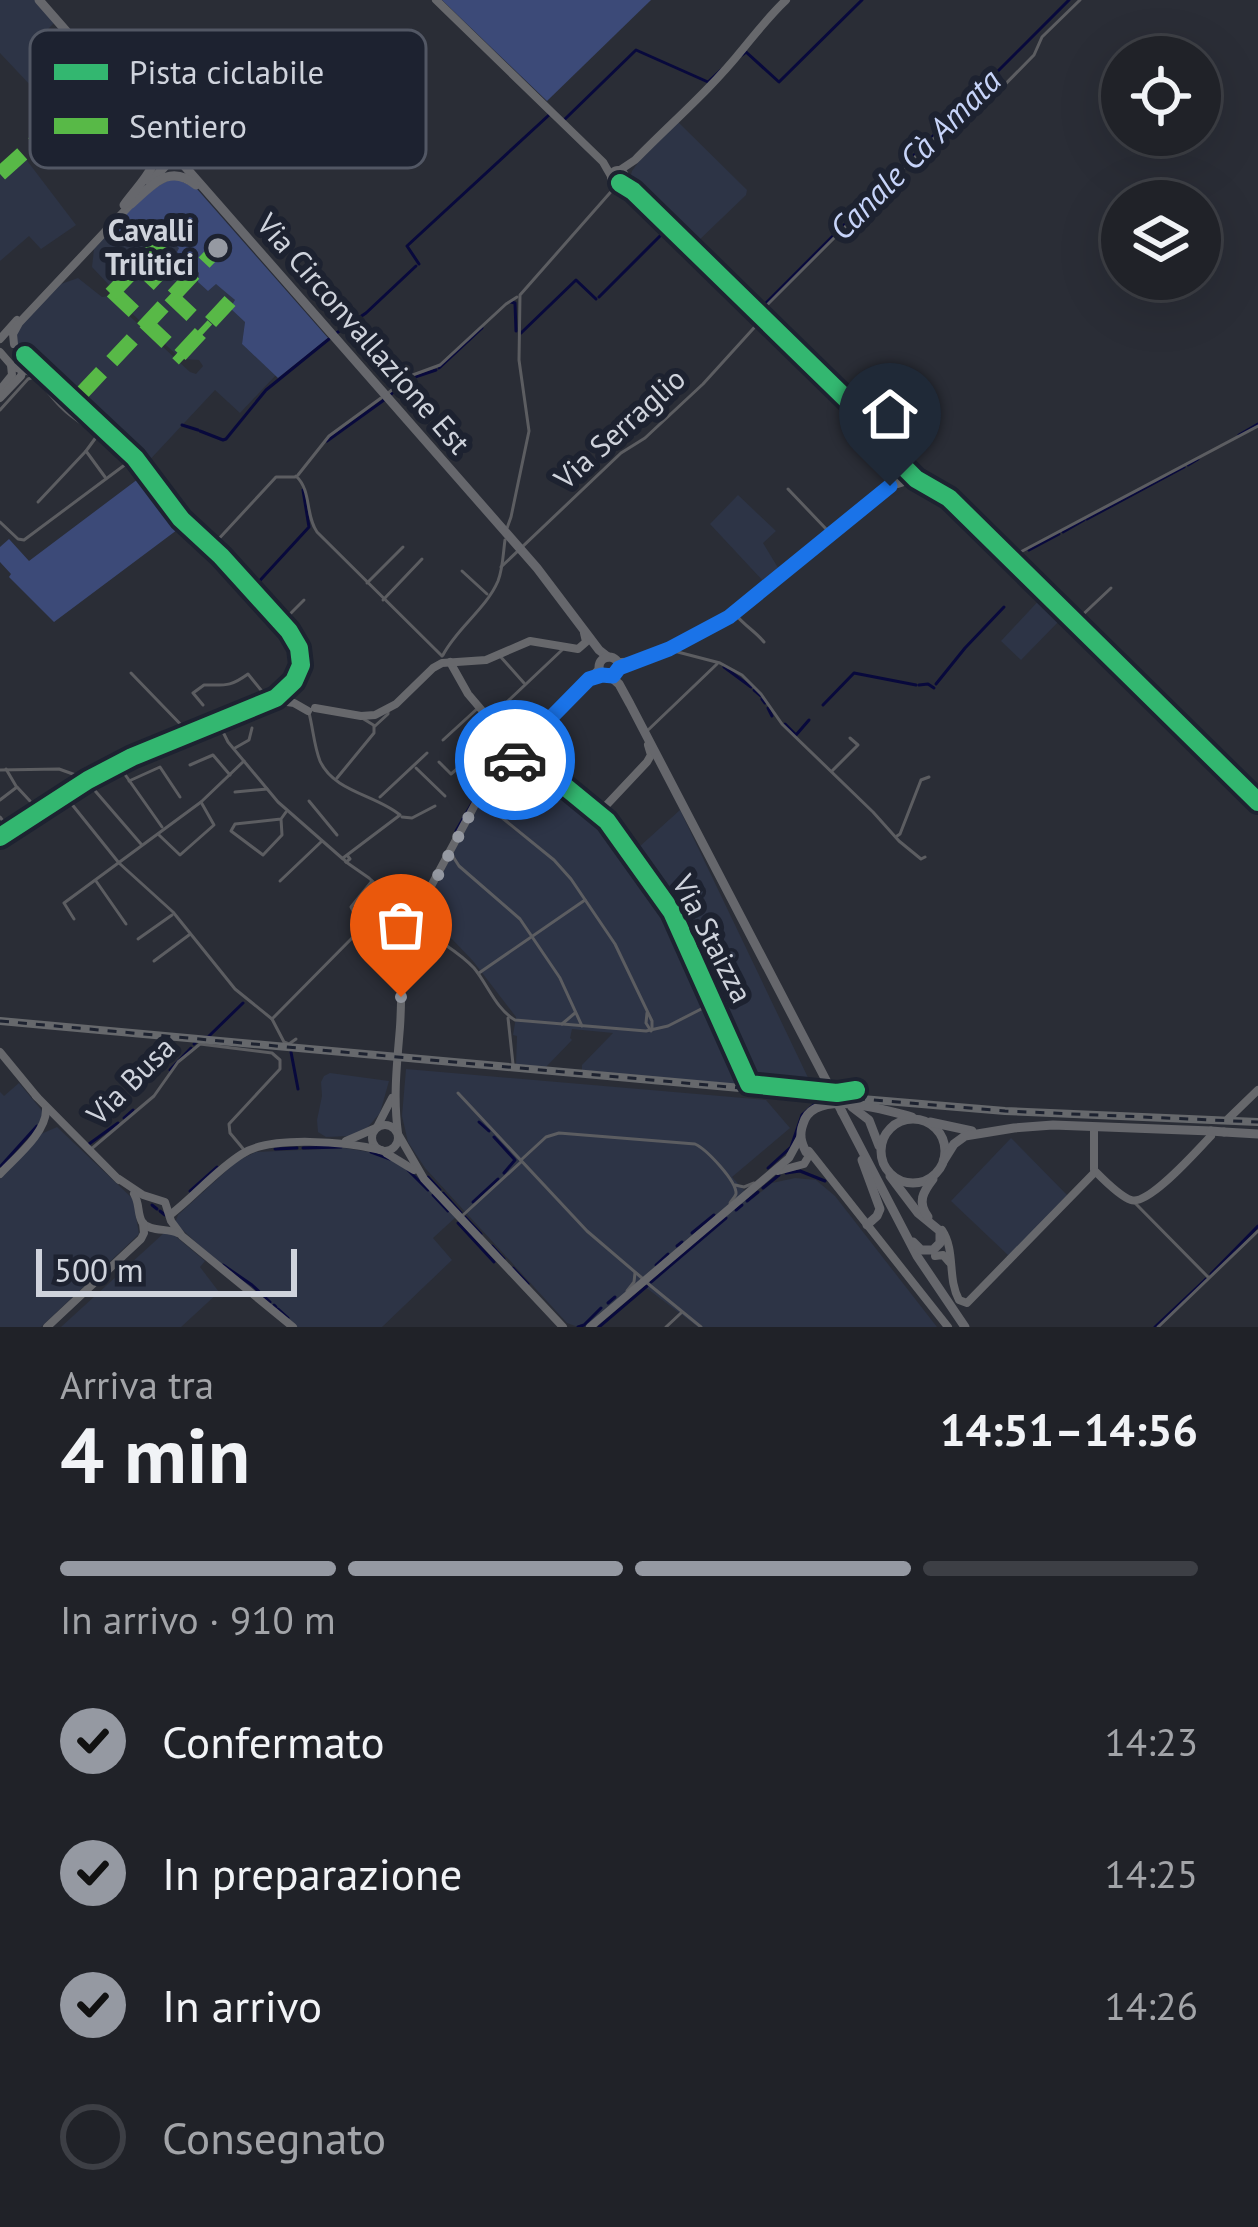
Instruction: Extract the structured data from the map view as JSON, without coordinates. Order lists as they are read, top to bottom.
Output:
{
  "streets": {
    "main road": ["Via Circonvallazione Est"],
    "street": ["Via Serraglio", "Via Staizza", "Via Busa"]
  },
  "crossings": [
    ["Via Circonvallazione Est", "Via Serraglio"]
  ],
  "water": ["Canale Cà Amata"],
  "places": ["Cavalli Trilitici"],
  "legend": ["Pista ciclabile", "Sentiero"],
  "scale_bar": "500 m",
  "page": {
    "scale": "500 m",
    "heading": ["4 min", "Arriva tra", "14:51–14:56"],
    "bar": "In arrivo · 910 m",
    "list": [
      ["Confermato", "14:23"],
      ["In preparazione", "14:25"],
      ["In arrivo", "14:26"],
      "Consegnato"
    ]
  }
}
